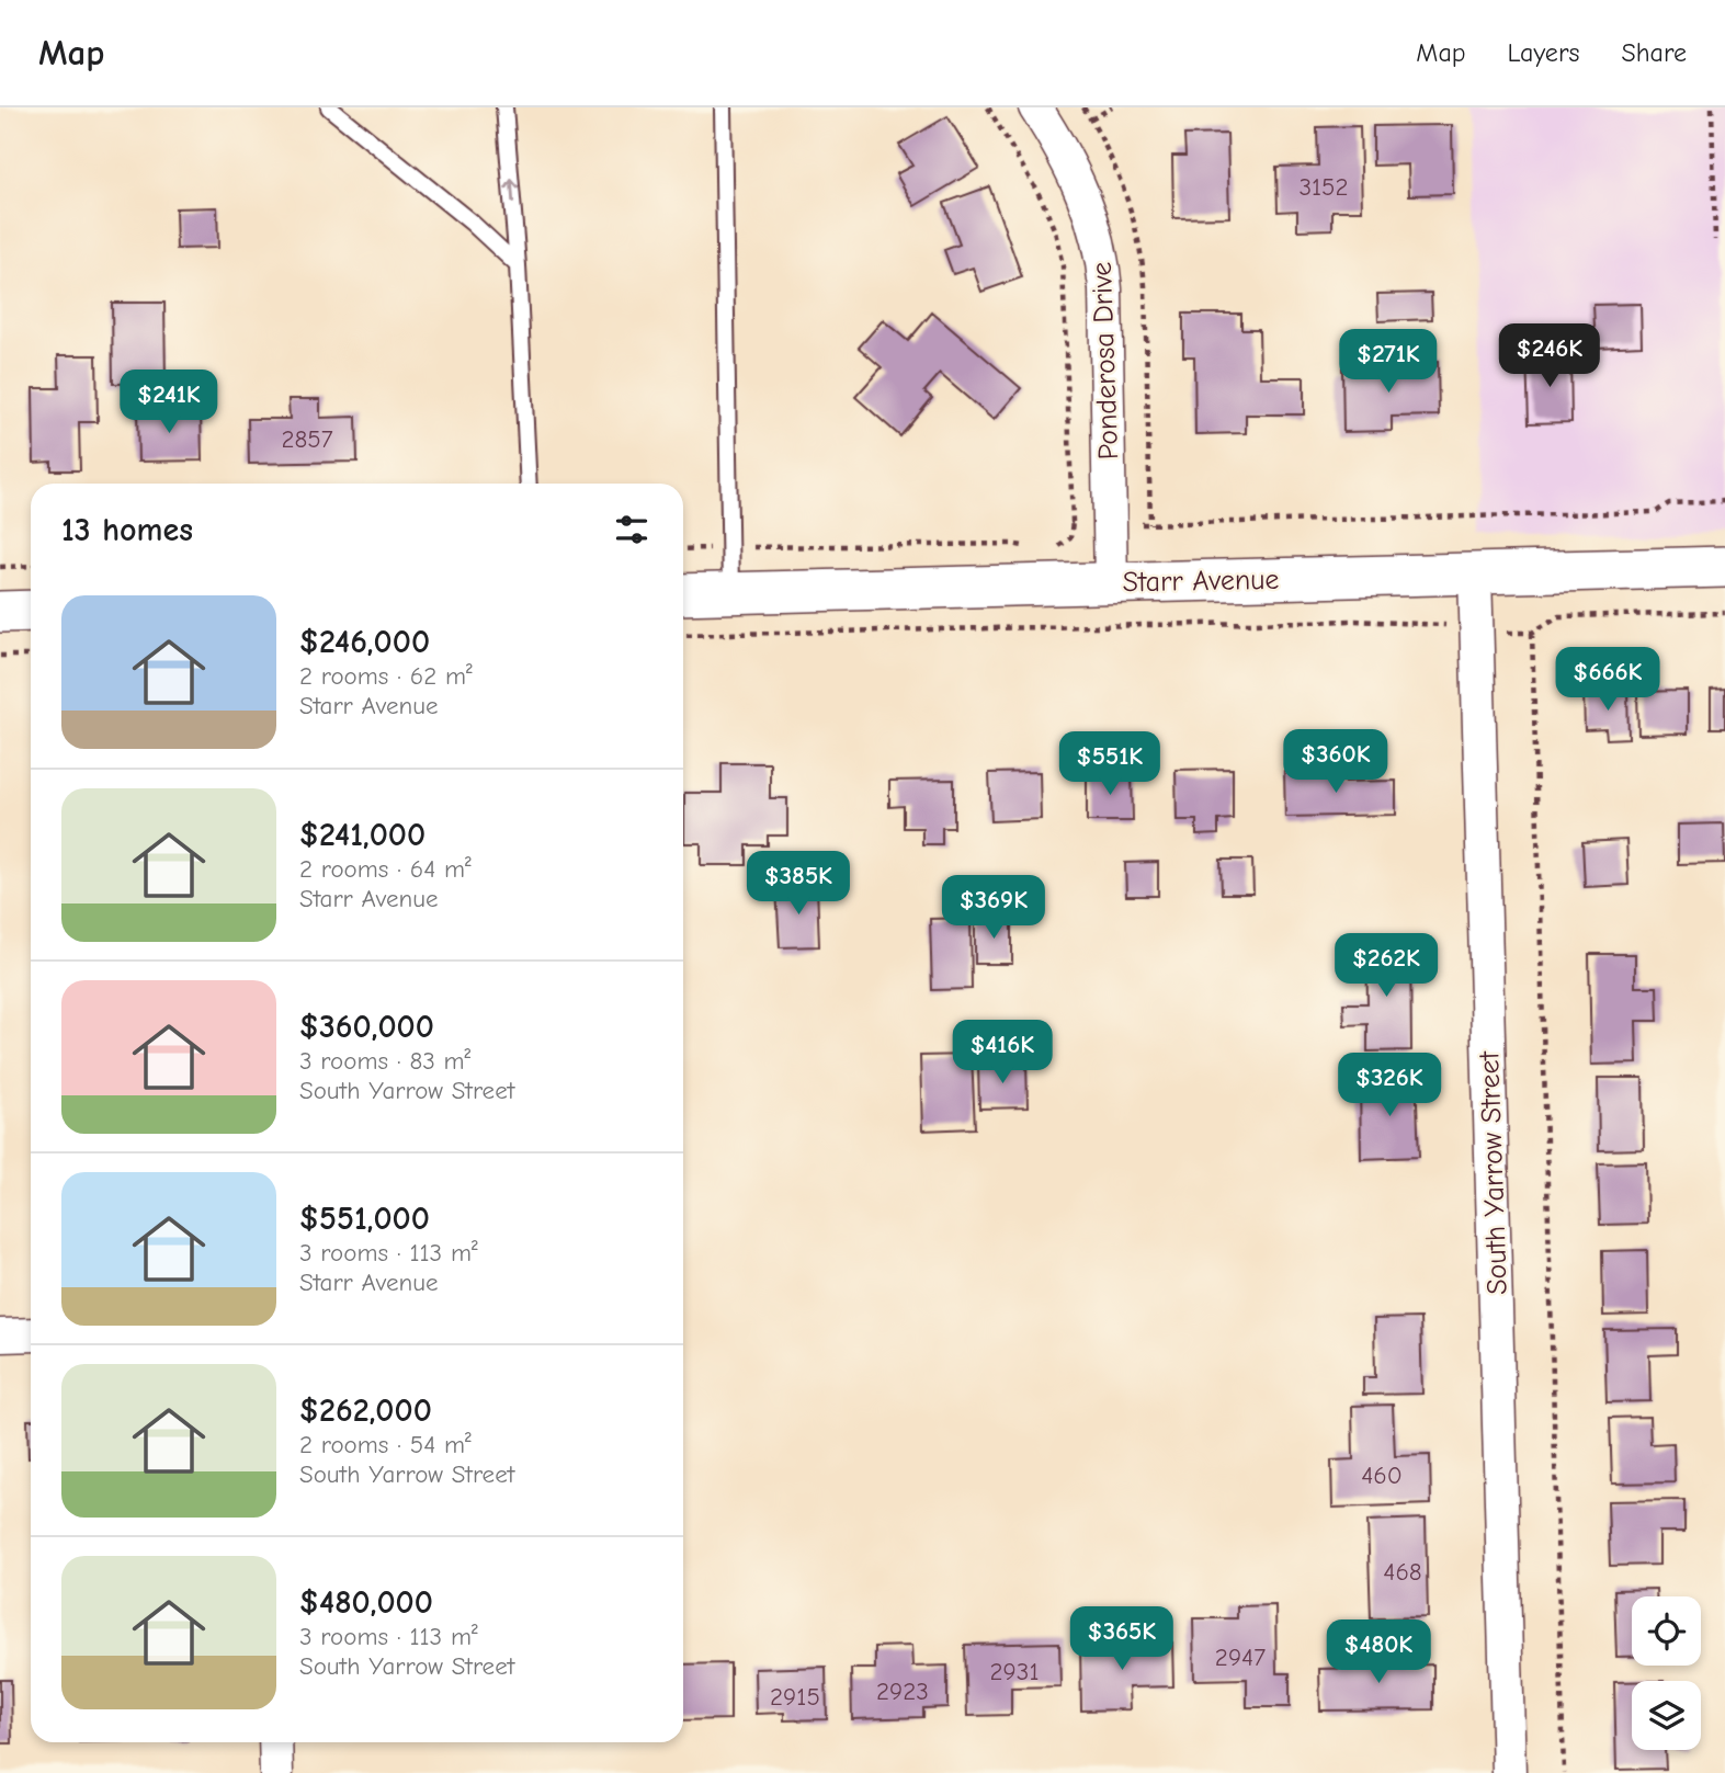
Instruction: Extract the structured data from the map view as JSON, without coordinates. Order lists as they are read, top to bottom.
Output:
{
  "streets": {
    "street": ["Ponderosa Drive", "Starr Avenue", "South Yarrow Street"]
  },
  "crossings": [
    ["Ponderosa Drive", "Starr Avenue"],
    ["Starr Avenue", "South Yarrow Street"]
  ],
  "house_numbers": [
    "3152",
    "2857",
    "460",
    "468",
    "2947",
    "2931",
    "2923",
    "2915"
  ],
  "page": {
    "header": "Map",
    "nav": ["Map", "Layers", "Share"],
    "price": [
      "$246K",
      "$271K",
      "$241K",
      "$666K",
      "$360K",
      "$551K",
      "$385K",
      "$369K",
      "$262K",
      "$416K",
      "$326K",
      "$365K",
      "$480K"
    ],
    "heading": "13 homes",
    "list": [
      {
        "name": "$246,000",
        "note": "2 rooms · 62 m² · Starr Avenue"
      },
      {
        "name": "$241,000",
        "note": "2 rooms · 64 m² · Starr Avenue"
      },
      {
        "name": "$360,000",
        "note": "3 rooms · 83 m² · South Yarrow Street"
      },
      {
        "name": "$551,000",
        "note": "3 rooms · 113 m² · Starr Avenue"
      },
      {
        "name": "$262,000",
        "note": "2 rooms · 54 m² · South Yarrow Street"
      },
      {
        "name": "$480,000",
        "note": "3 rooms · 113 m² · South Yarrow Street"
      }
    ]
  }
}
